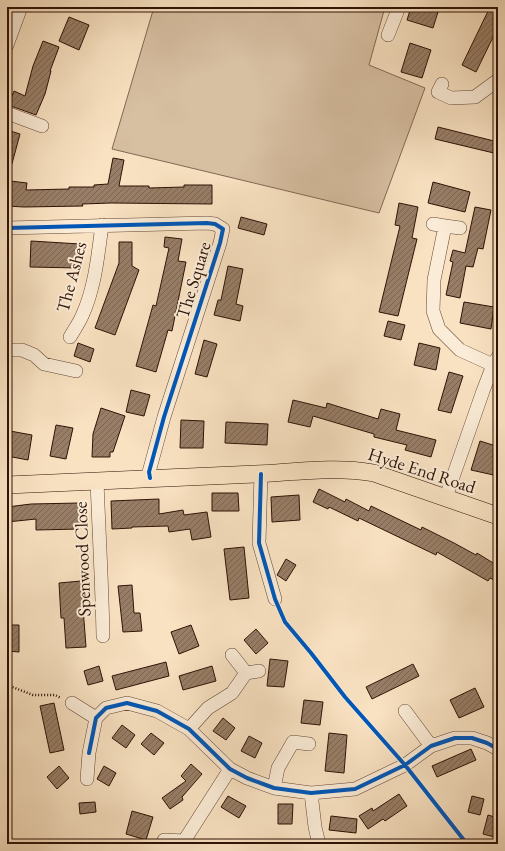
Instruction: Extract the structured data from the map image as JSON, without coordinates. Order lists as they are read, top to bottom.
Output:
{
  "streets": {
    "main road": ["Hyde End Road"],
    "street": ["The Ashes", "The Square", "Spenwood Close"]
  },
  "crossings": [
    ["The Ashes", "The Square"],
    ["The Square", "Hyde End Road"],
    ["Hyde End Road", "Spenwood Close"]
  ]
}
